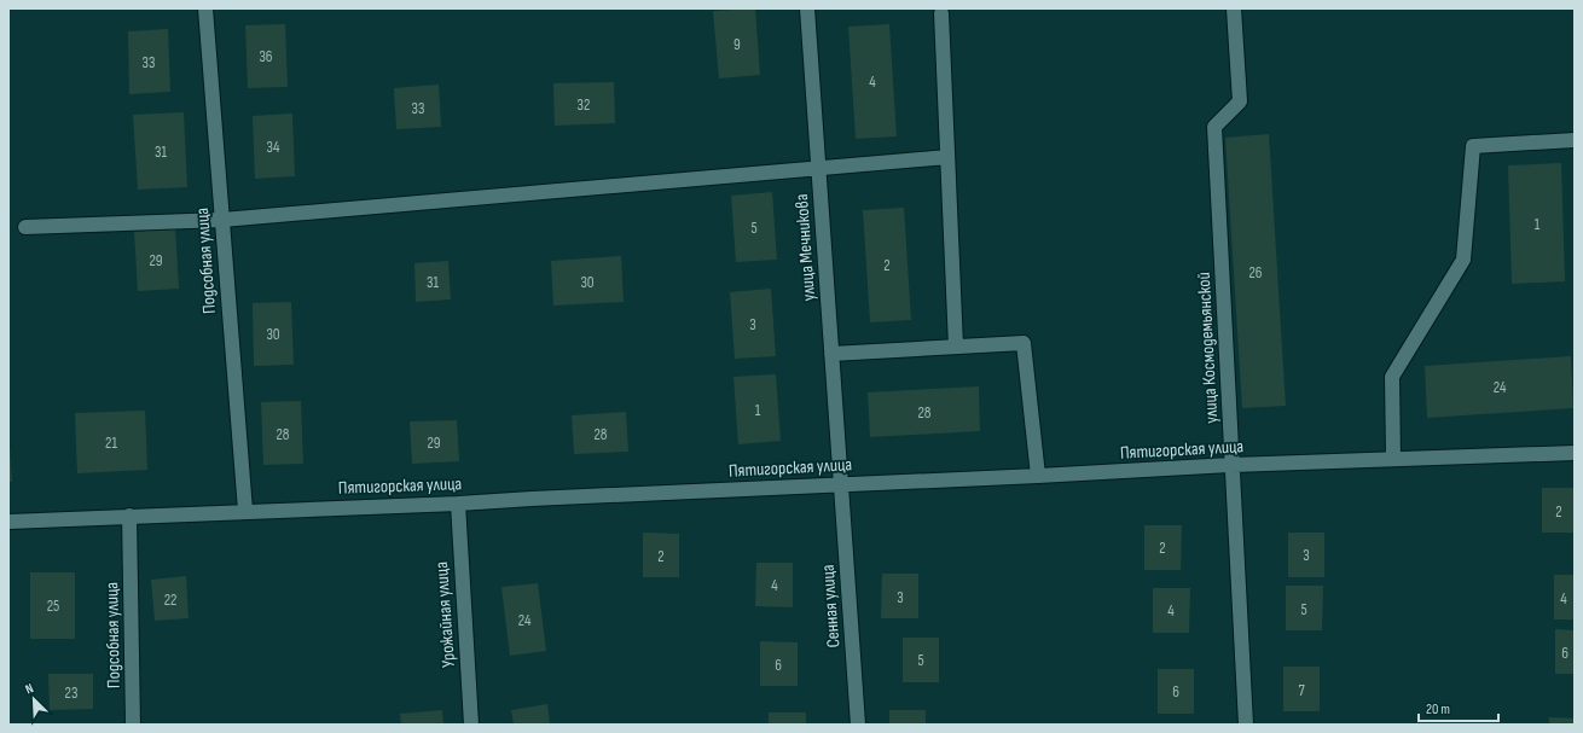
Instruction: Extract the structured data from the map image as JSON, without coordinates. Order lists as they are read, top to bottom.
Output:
{
  "streets": {
    "street": [
      "улица Мечникова",
      "Подсобная улица",
      "улица Космодемьянской",
      "Пятигорская улица",
      "Сенная улица",
      "Урожайная улица"
    ]
  },
  "crossings": [
    ["улица Мечникова", "Пятигорская улица"],
    ["улица Мечникова", "Сенная улица"],
    ["Подсобная улица", "Пятигорская улица"],
    ["улица Космодемьянской", "Пятигорская улица"],
    ["Пятигорская улица", "Сенная улица"],
    ["Пятигорская улица", "Урожайная улица"]
  ],
  "house_numbers": [
    "9",
    "36",
    "33",
    "4",
    "32",
    "33",
    "34",
    "31",
    "1",
    "5",
    "29",
    "2",
    "26",
    "31",
    "30",
    "3",
    "30",
    "24",
    "1",
    "28",
    "28",
    "28",
    "21",
    "29",
    "2",
    "2",
    "3",
    "2",
    "4",
    "3",
    "4",
    "22",
    "25",
    "5",
    "4",
    "24",
    "6",
    "5",
    "6",
    "7",
    "6",
    "23"
  ],
  "scale_bar": "20 m",
  "north": "top left"
}
